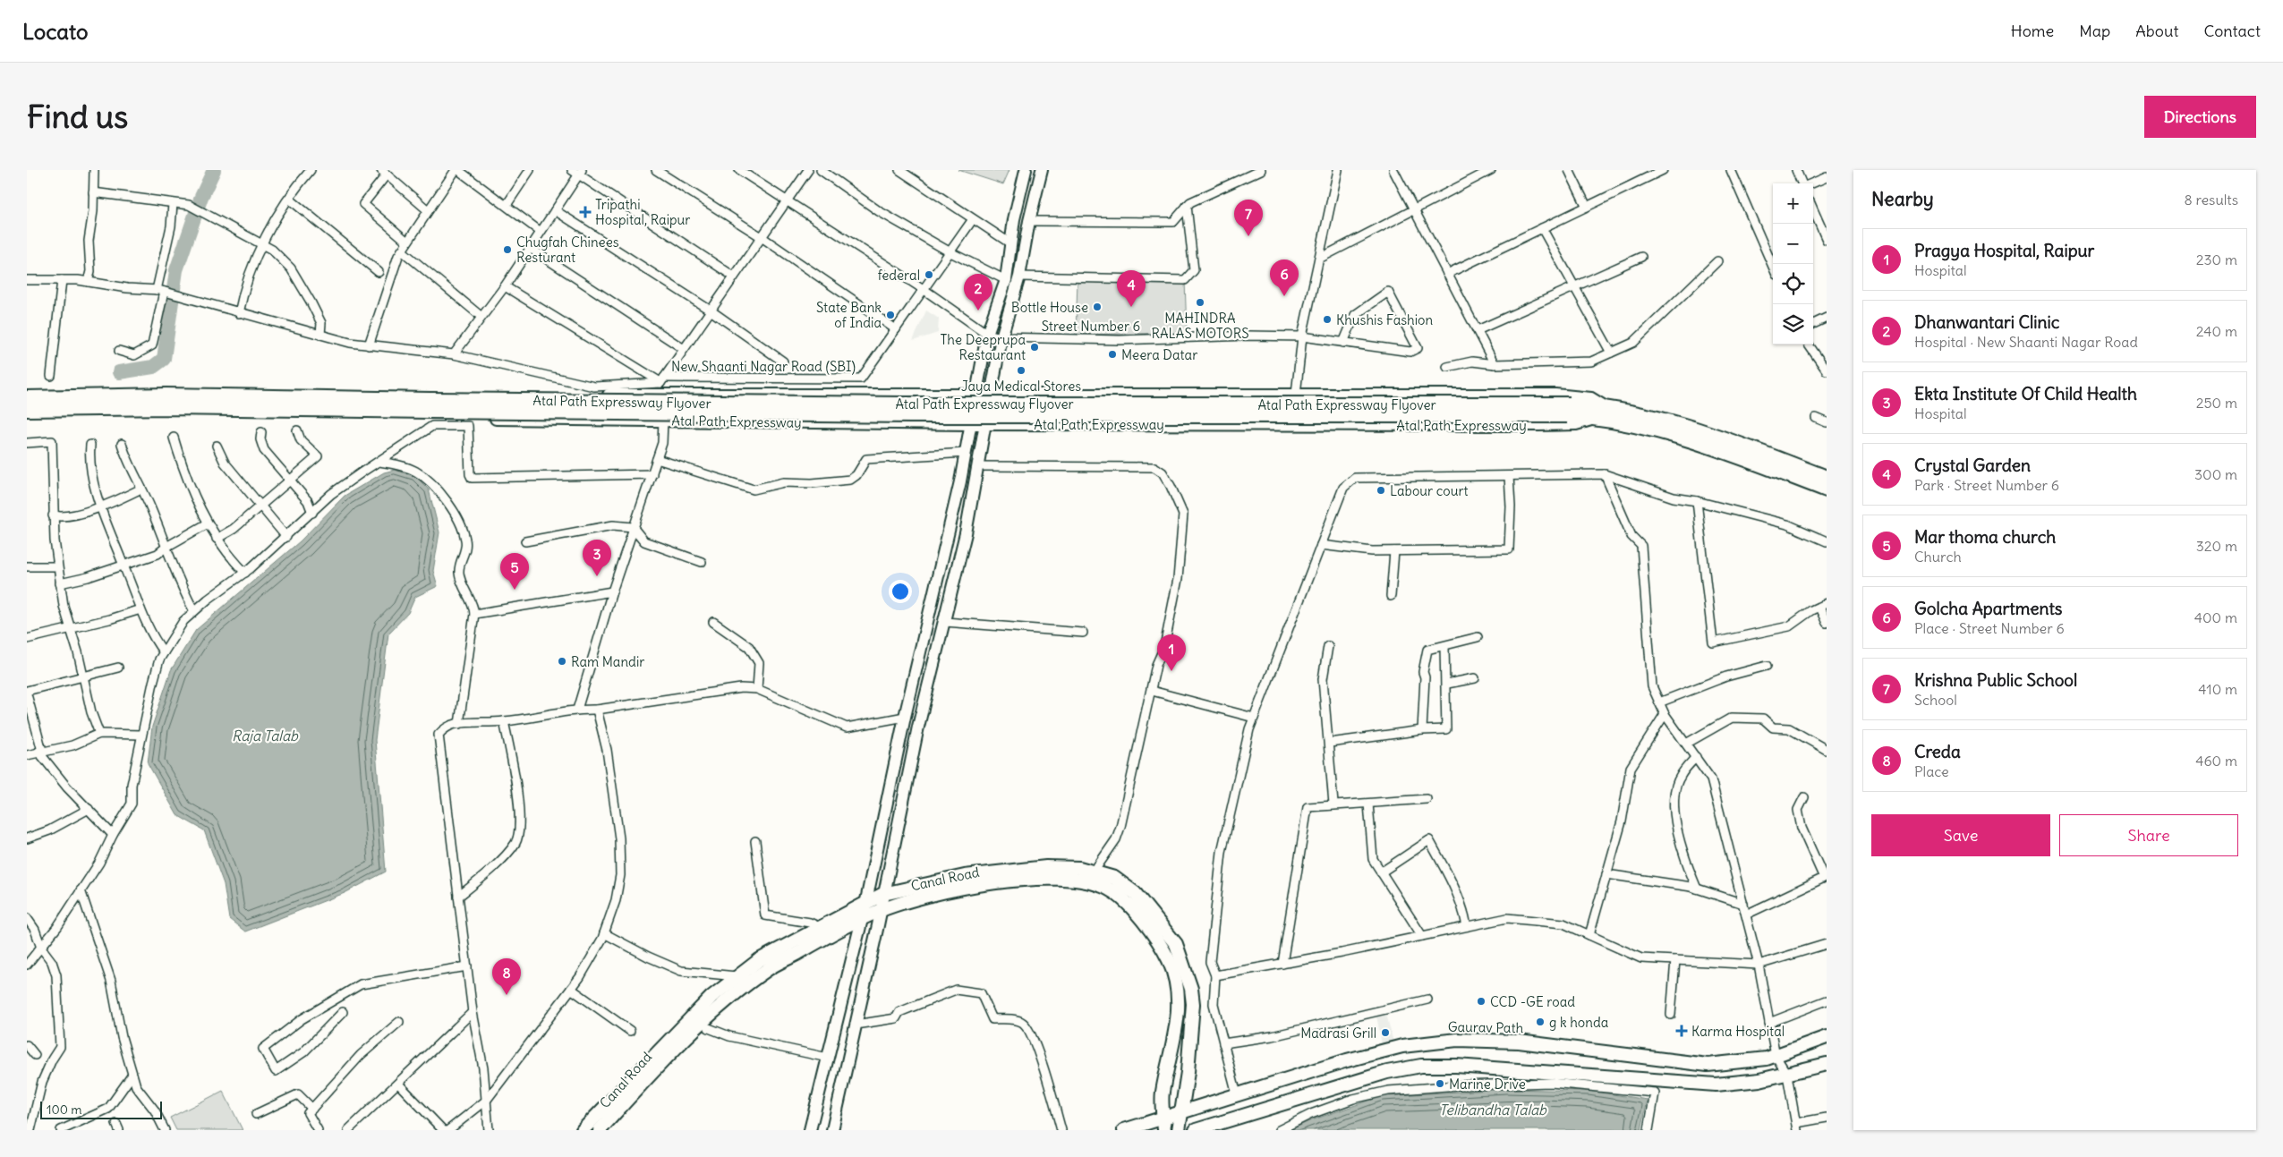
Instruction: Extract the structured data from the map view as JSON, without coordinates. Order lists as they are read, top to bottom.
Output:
{
  "streets": {
    "highway": ["Atal Path Expressway Flyover", "Atal Path Expressway"],
    "main road": ["Canal Road", "Gaurav Path"],
    "street": ["Street Number 6", "New Shaanti Nagar Road (SBI)"]
  },
  "crossings": [
    ["Atal Path Expressway Flyover", "Atal Path Expressway"],
    ["Canal Road", "Gaurav Path"]
  ],
  "water": ["Raja Talab", "Telibandha Talab"],
  "places": {
    "health": ["Tripathi Hospital, Raipur", "Karma Hospital"],
    "other": [
      "Chugfah Chinees Resturant",
      "federal",
      "MAHINDRA RALAS MOTORS",
      "Bottle House",
      "State Bank of India",
      "Khushis Fashion",
      "The Deeprupa Restaurant",
      "Meera Datar",
      "Jaya Medical Stores",
      "Labour court",
      "Ram Mandir",
      "CCD -GE road",
      "g k honda",
      "Madrasi Grill",
      "Marine Drive"
    ]
  },
  "scale_bar": "100 m",
  "page": {
    "header": "Locato",
    "nav": [
      "Home",
      "Map",
      "About",
      "Contact"
    ],
    "buttons": [
      "Directions",
      ["Save", "Share"]
    ],
    "title": "Find us",
    "heading": ["Nearby", "8 results"],
    "map_buttons": ["+", "−"],
    "pins": [
      "7",
      "6",
      "4",
      "2",
      "3",
      "5",
      "1",
      "8"
    ],
    "list": [
      {
        "mark": "1",
        "name": "Pragya Hospital, Raipur",
        "note": "Hospital",
        "value": "230 m"
      },
      {
        "mark": "2",
        "name": "Dhanwantari Clinic",
        "note": "Hospital · New Shaanti Nagar Road",
        "value": "240 m"
      },
      {
        "mark": "3",
        "name": "Ekta Institute Of Child Health",
        "note": "Hospital",
        "value": "250 m"
      },
      {
        "mark": "4",
        "name": "Crystal Garden",
        "note": "Park · Street Number 6",
        "value": "300 m"
      },
      {
        "mark": "5",
        "name": "Mar thoma church",
        "note": "Church",
        "value": "320 m"
      },
      {
        "mark": "6",
        "name": "Golcha Apartments",
        "note": "Place · Street Number 6",
        "value": "400 m"
      },
      {
        "mark": "7",
        "name": "Krishna Public School",
        "note": "School",
        "value": "410 m"
      },
      {
        "mark": "8",
        "name": "Creda",
        "note": "Place",
        "value": "460 m"
      }
    ],
    "scale": "100 m"
  }
}
